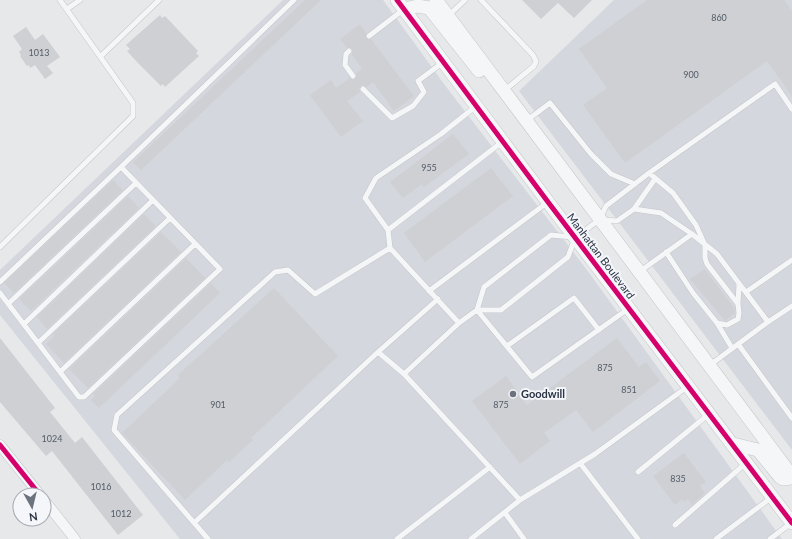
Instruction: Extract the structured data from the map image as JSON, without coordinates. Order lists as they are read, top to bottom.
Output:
{
  "streets": {
    "street": ["Manhattan Boulevard"]
  },
  "places": ["Goodwill"],
  "house_numbers": [
    "860",
    "1013",
    "900",
    "955",
    "875",
    "851",
    "901",
    "875",
    "1024",
    "835",
    "1016",
    "1012"
  ],
  "north": "bottom"
}
